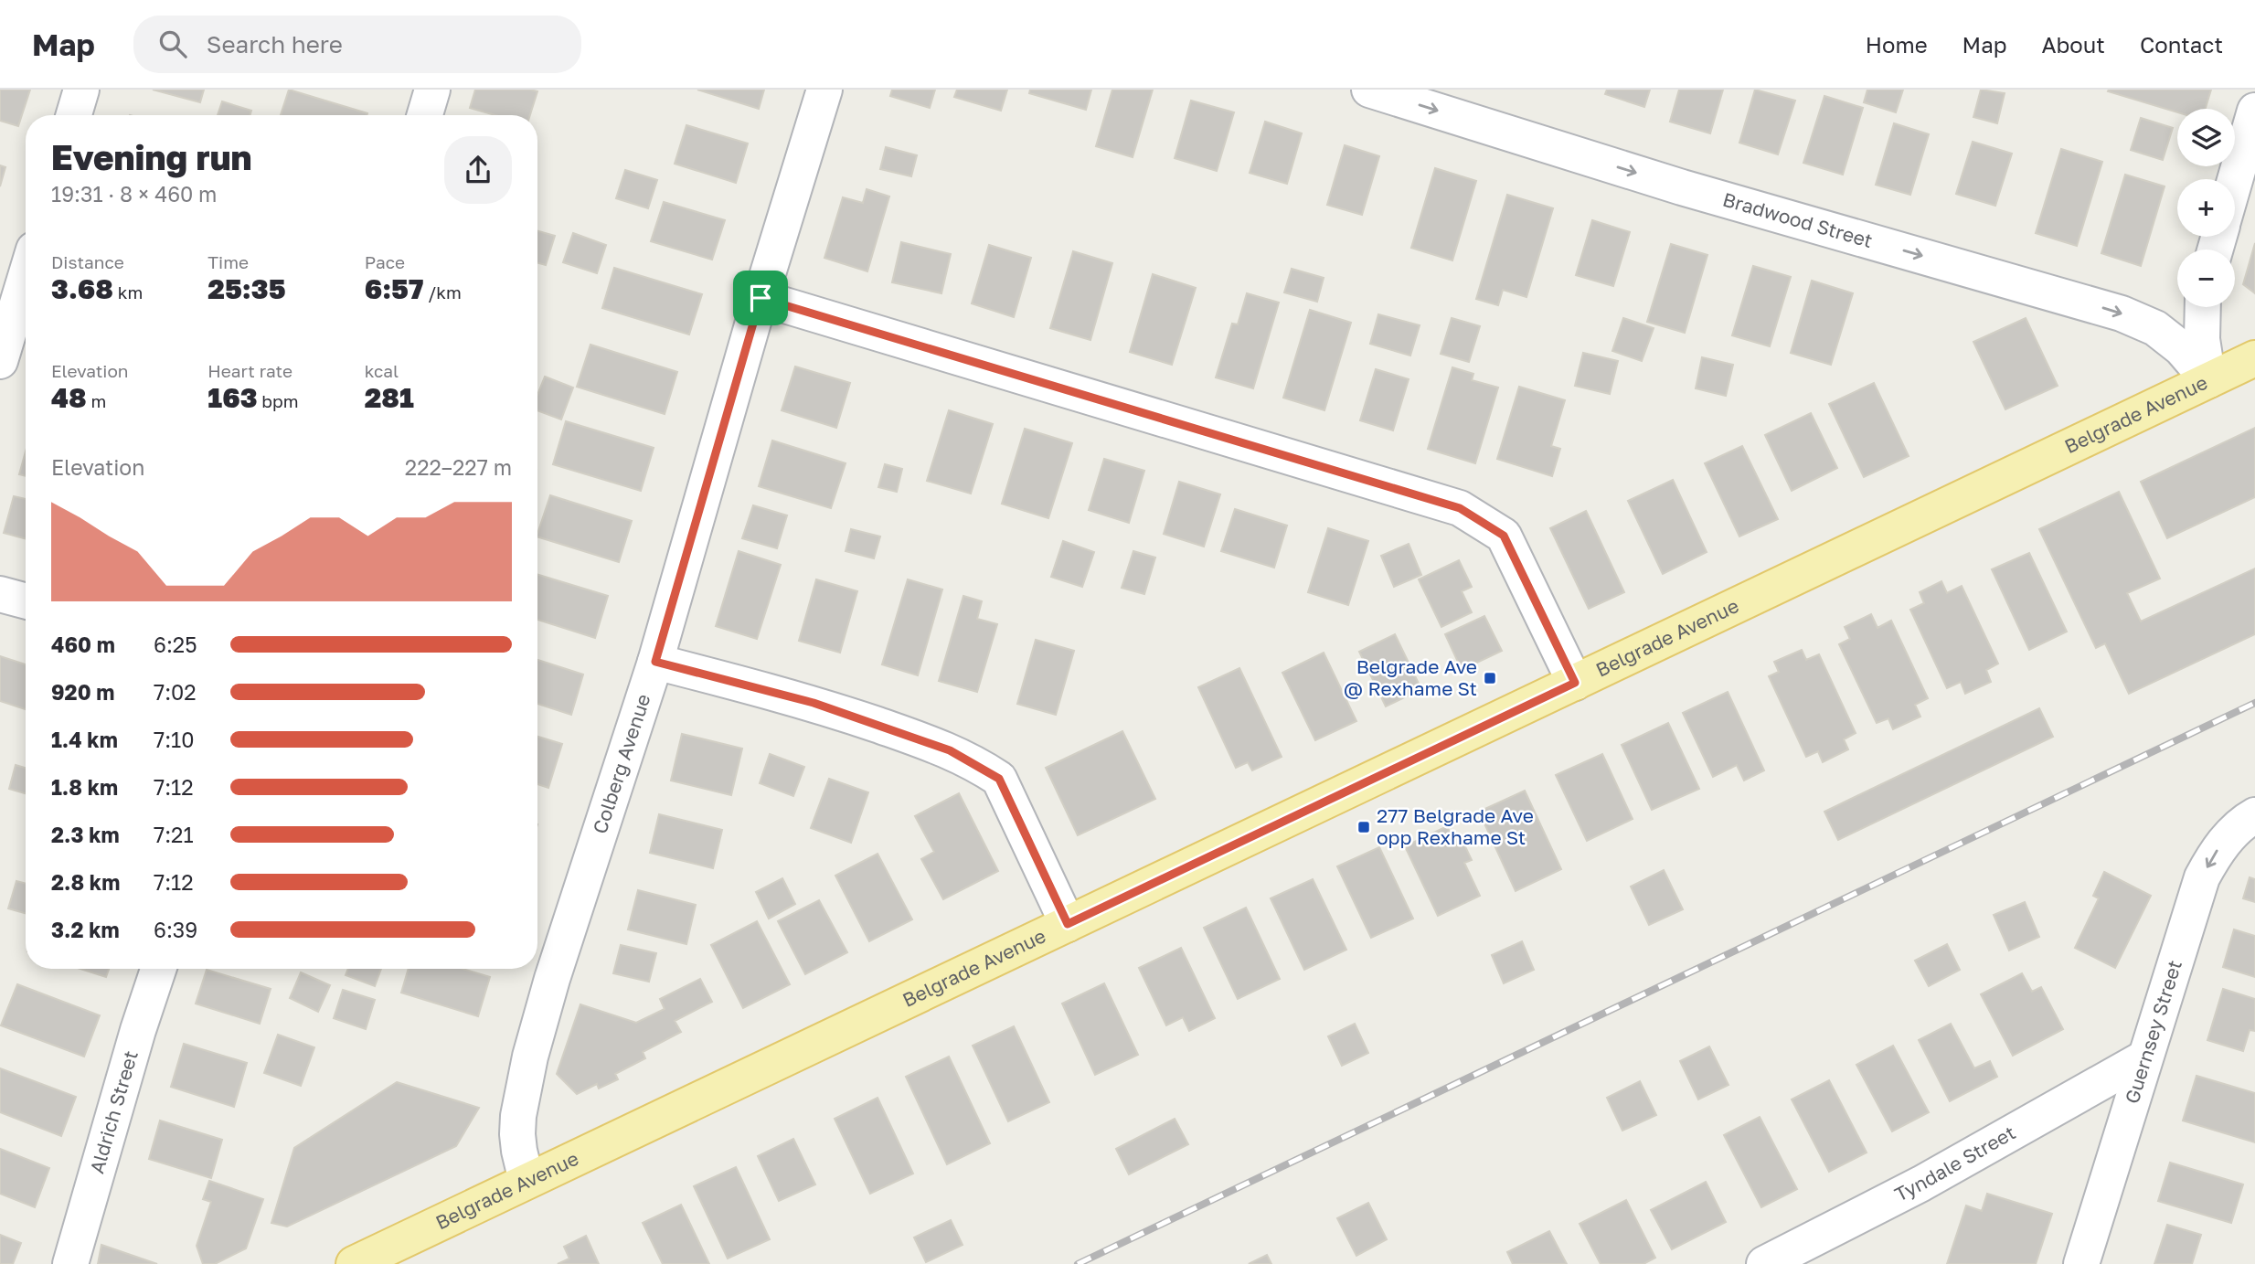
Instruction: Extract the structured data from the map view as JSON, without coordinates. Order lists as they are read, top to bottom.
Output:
{
  "streets": {
    "main road": ["Belgrade Avenue"],
    "street": [
      "Bradwood Street",
      "Colberg Avenue",
      "Guernsey Street",
      "Aldrich Street",
      "Tyndale Street"
    ]
  },
  "crossings": [
    ["Bradwood Street", "Belgrade Avenue"],
    ["Belgrade Avenue", "Colberg Avenue"],
    ["Guernsey Street", "Tyndale Street"]
  ],
  "one_way": ["Bradwood Street", "Guernsey Street"],
  "places": {
    "transit": ["Belgrade Ave @ Rexhame St", "277 Belgrade Ave opp Rexhame St"]
  },
  "page": {
    "header": "Map",
    "search": "Search here",
    "nav": [
      "Home",
      "Map",
      "About",
      "Contact"
    ],
    "map_buttons": ["+", "−"],
    "heading": ["Evening run", "19:31 · 8 × 460 m"],
    "stats": [
      ["Distance", "3.68 km"],
      ["Time", "25:35"],
      ["Pace", "6:57 /km"],
      ["Elevation", "48 m"],
      ["Heart rate", "163 bpm"],
      ["kcal", "281"]
    ],
    "chart": ["Elevation", "222–227 m"],
    "list": [
      {
        "name": "460 m",
        "note": "6:25"
      },
      {
        "name": "920 m",
        "note": "7:02"
      },
      {
        "name": "1.4 km",
        "note": "7:10"
      },
      {
        "name": "1.8 km",
        "note": "7:12"
      },
      {
        "name": "2.3 km",
        "note": "7:21"
      },
      {
        "name": "2.8 km",
        "note": "7:12"
      },
      {
        "name": "3.2 km",
        "note": "6:39"
      }
    ]
  }
}
